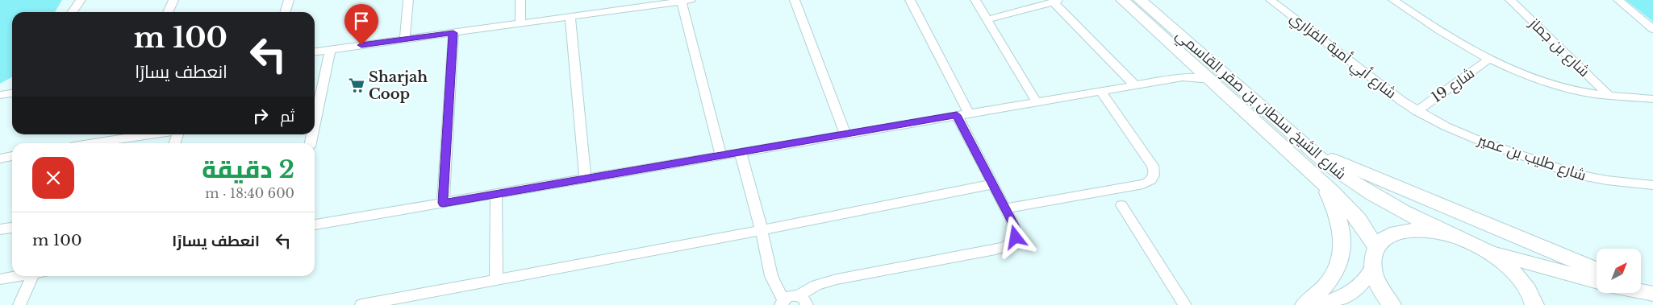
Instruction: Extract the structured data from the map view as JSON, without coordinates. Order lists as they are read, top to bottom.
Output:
{
  "streets": {
    "main road": ["شارع الشيخ سلطان بن صقر القاسمي"],
    "street": [
      "شارع بن جماز",
      "شارع أبي أمية الفزاري",
      "شارع 19",
      "شارع طليب بن عمير"
    ]
  },
  "crossings": [
    ["شارع أبي أمية الفزاري", "شارع 19"],
    ["شارع أبي أمية الفزاري", "شارع طليب بن عمير"],
    ["شارع 19", "شارع طليب بن عمير"]
  ],
  "places": {
    "supermarket": ["Sharjah Coop"]
  },
  "north": "top right",
  "page": {
    "turn": ["100 m", "انعطف يسارًا"],
    "then": "ثم",
    "heading": ["2 دقيقة", "600 m · 18:40"],
    "list": [
      {
        "name": "انعطف يسارًا",
        "value": "100 m"
      }
    ]
  }
}
